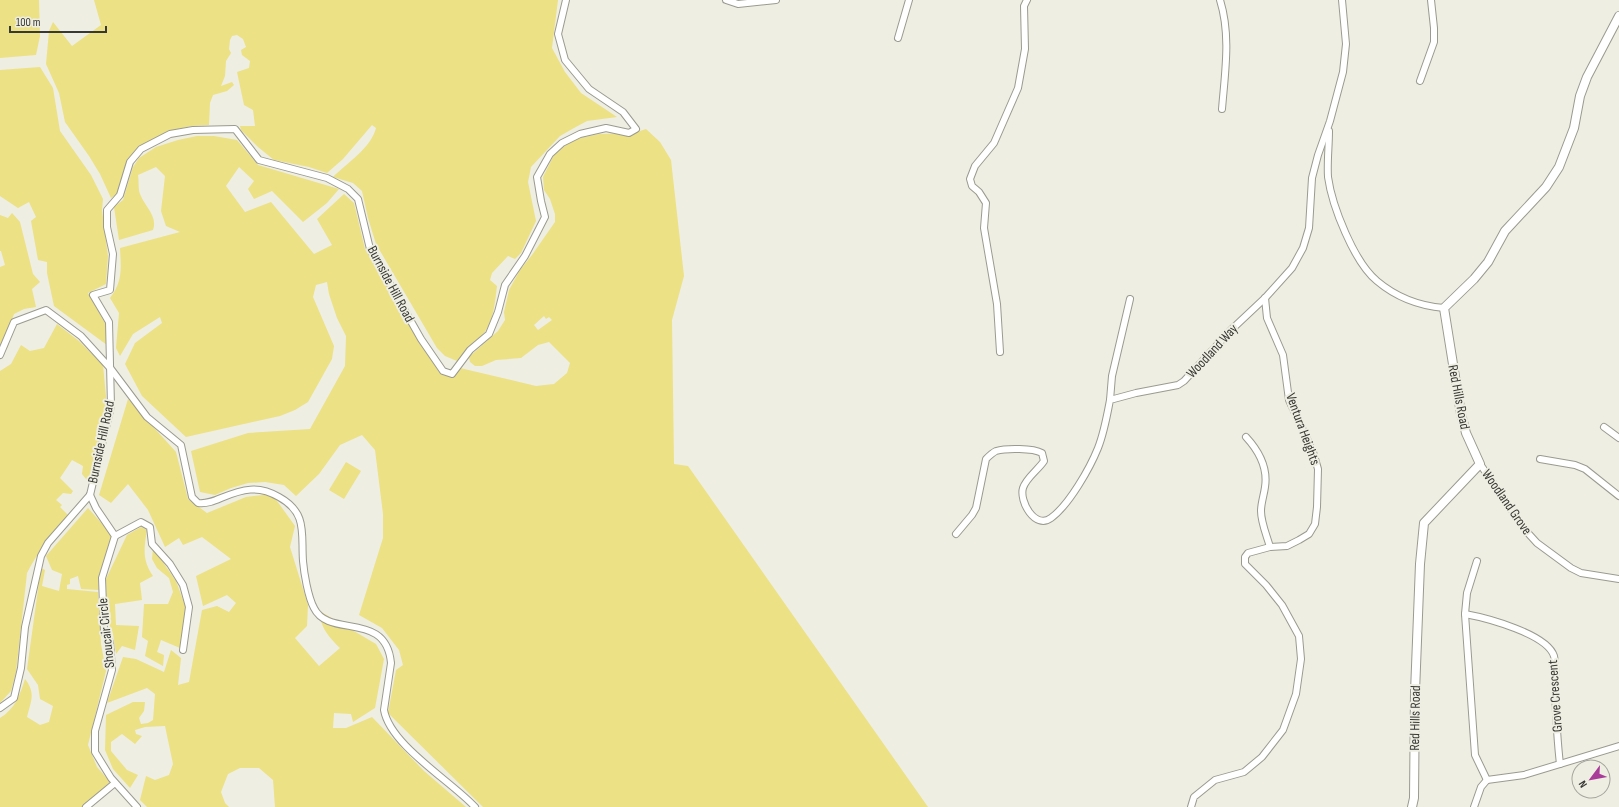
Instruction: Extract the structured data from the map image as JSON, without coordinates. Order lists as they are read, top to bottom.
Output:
{
  "streets": {
    "main road": ["Red Hills Road"],
    "street": [
      "Burnside Hill Road",
      "Woodland Way",
      "Ventura Heights",
      "Woodland Grove",
      "Shoucair Circle",
      "Grove Crescent"
    ]
  },
  "crossings": [
    ["Woodland Way", "Ventura Heights"],
    ["Red Hills Road", "Woodland Grove"]
  ],
  "scale_bar": "100 m",
  "north": "bottom left"
}
